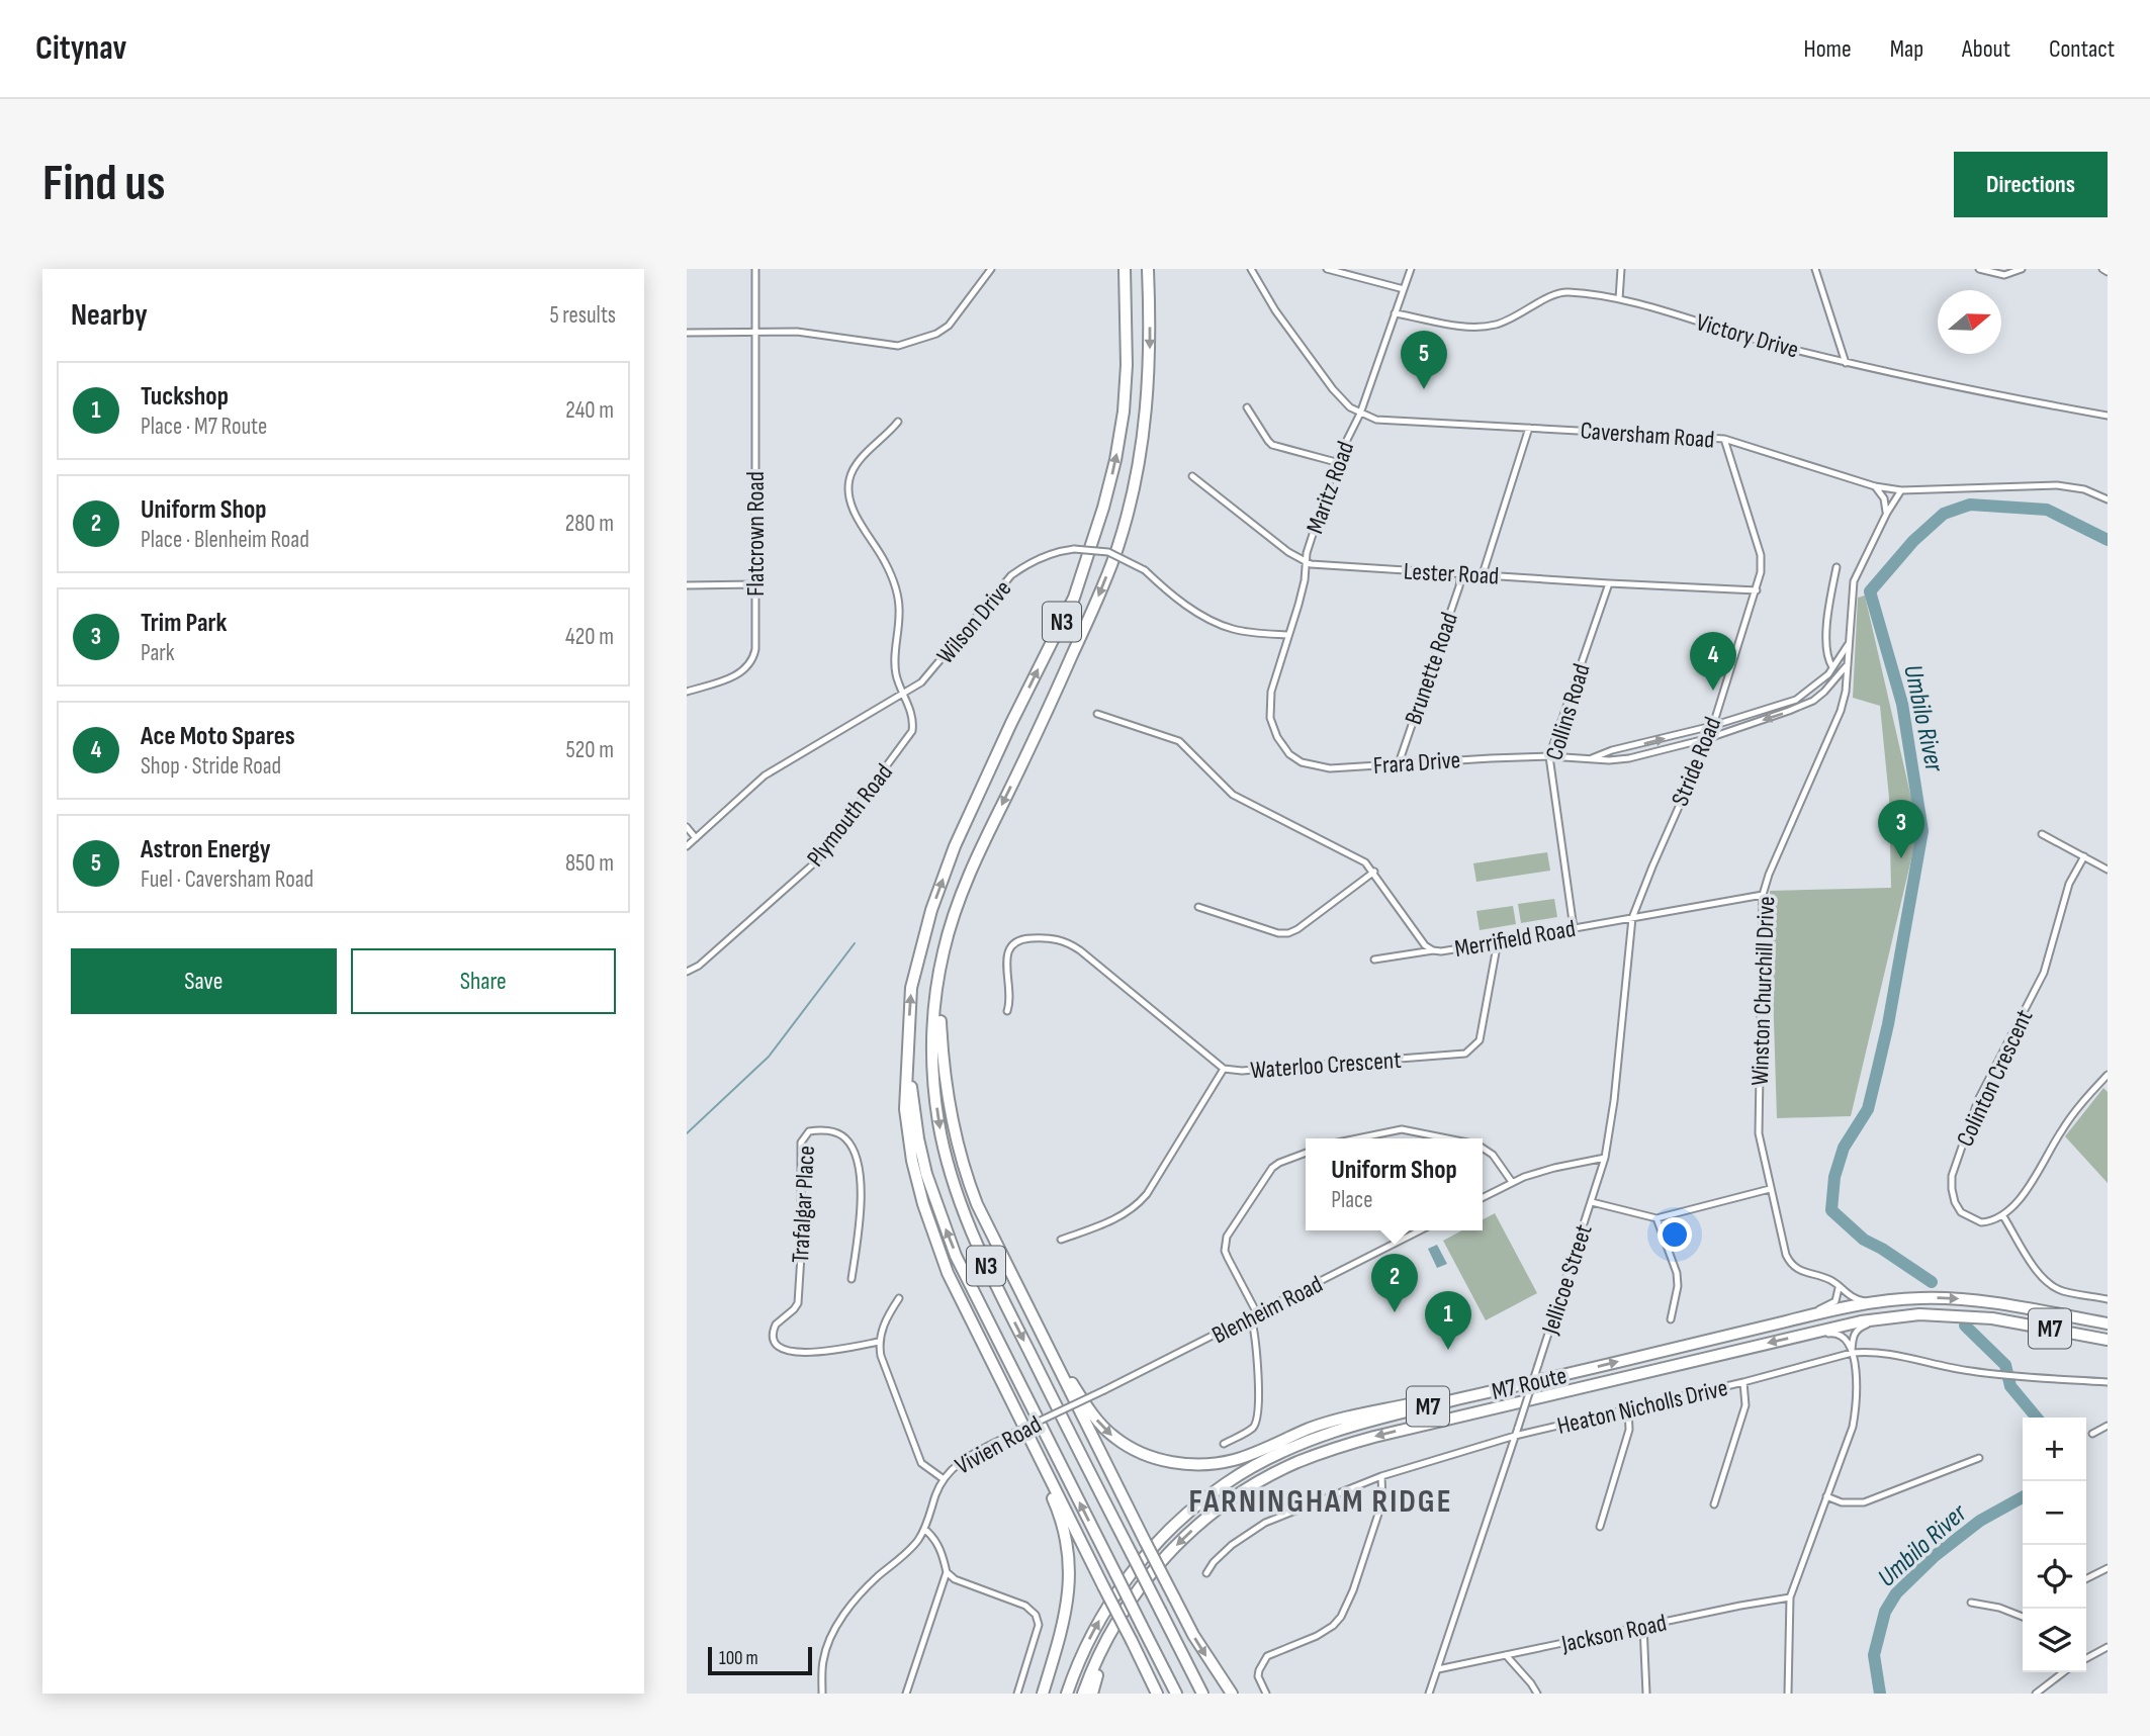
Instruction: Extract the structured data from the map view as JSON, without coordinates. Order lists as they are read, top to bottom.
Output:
{
  "streets": {
    "highway": ["N3", "M7", "M7 Route"],
    "street": [
      "Victory Drive",
      "Caversham Road",
      "Maritz Road",
      "Flatcrown Road",
      "Lester Road",
      "Wilson Drive",
      "Brunette Road",
      "Collins Road",
      "Stride Road",
      "Frara Drive",
      "Plymouth Road",
      "Merrifield Road",
      "Winston Churchill Drive",
      "Waterloo Crescent",
      "Colinton Crescent",
      "Trafalgar Place",
      "Jellicoe Street",
      "Blenheim Road",
      "Heaton Nicholls Drive",
      "Vivien Road",
      "Jackson Road"
    ]
  },
  "crossings": [
    ["Victory Drive", "Maritz Road"],
    ["Caversham Road", "Maritz Road"],
    ["Caversham Road", "Stride Road"],
    ["Caversham Road", "Winston Churchill Drive"],
    ["Maritz Road", "Lester Road"],
    ["Lester Road", "Brunette Road"],
    ["Lester Road", "Collins Road"],
    ["Lester Road", "Stride Road"],
    ["Wilson Drive", "Frara Drive"],
    ["Wilson Drive", "Plymouth Road"],
    ["Brunette Road", "Frara Drive"],
    ["Collins Road", "Frara Drive"],
    ["Collins Road", "Merrifield Road"],
    ["Stride Road", "Frara Drive"],
    ["Stride Road", "Merrifield Road"],
    ["Stride Road", "Jellicoe Street"],
    ["Frara Drive", "Winston Churchill Drive"],
    ["Merrifield Road", "Winston Churchill Drive"],
    ["Merrifield Road", "Waterloo Crescent"],
    ["Merrifield Road", "Jellicoe Street"],
    ["Winston Churchill Drive", "M7 Route"],
    ["Jellicoe Street", "Heaton Nicholls Drive"],
    ["Jellicoe Street", "Jackson Road"],
    ["Blenheim Road", "Vivien Road"]
  ],
  "districts": ["FARNINGHAM RIDGE"],
  "water": ["Umbilo River"],
  "scale_bar": "100 m",
  "north": "right",
  "page": {
    "header": "Citynav",
    "nav": [
      "Home",
      "Map",
      "About",
      "Contact"
    ],
    "buttons": [
      "Directions",
      ["Save", "Share"]
    ],
    "title": "Find us",
    "heading": ["Nearby", "5 results"],
    "pins": [
      "5",
      "4",
      "3",
      "2",
      "1"
    ],
    "list": [
      {
        "mark": "1",
        "name": "Tuckshop",
        "note": "Place · M7 Route",
        "value": "240 m"
      },
      {
        "mark": "2",
        "name": "Uniform Shop",
        "note": "Place · Blenheim Road",
        "value": "280 m"
      },
      {
        "mark": "3",
        "name": "Trim Park",
        "note": "Park",
        "value": "420 m"
      },
      {
        "mark": "4",
        "name": "Ace Moto Spares",
        "note": "Shop · Stride Road",
        "value": "520 m"
      },
      {
        "mark": "5",
        "name": "Astron Energy",
        "note": "Fuel · Caversham Road",
        "value": "850 m"
      }
    ],
    "popup": ["Uniform Shop", "Place"],
    "map_buttons": ["+", "−"],
    "scale": "100 m"
  }
}
